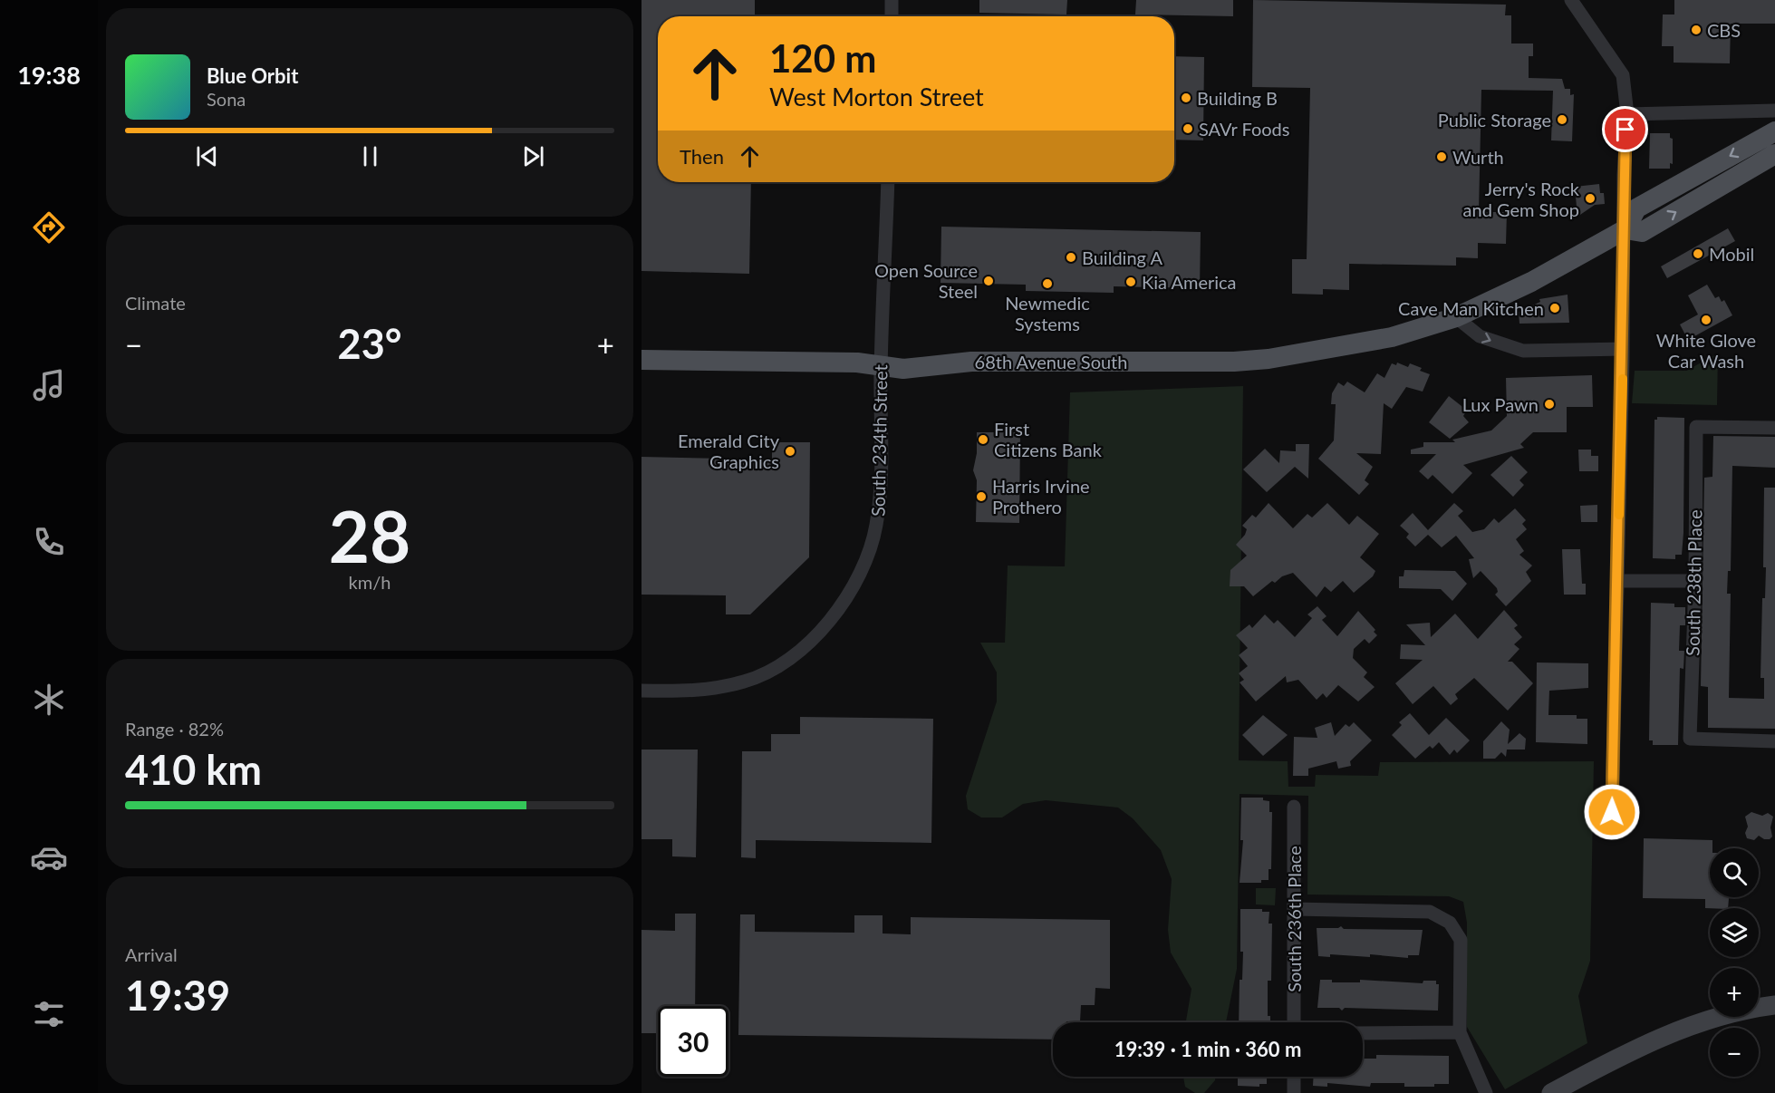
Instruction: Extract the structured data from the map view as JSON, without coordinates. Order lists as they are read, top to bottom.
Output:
{
  "streets": {
    "main road": ["68th Avenue South"],
    "street": ["South 234th Street", "South 238th Place", "South 236th Place"]
  },
  "crossings": [
    ["68th Avenue South", "South 234th Street"]
  ],
  "places": [
    "CBS",
    "Building B",
    "Public Storage",
    "SAVr Foods",
    "Wurth",
    "Jerry's Rock and Gem Shop",
    "Mobil",
    "Building A",
    "Open Source Steel",
    "Kia America",
    "Newmedic Systems",
    "Cave Man Kitchen",
    "White Glove Car Wash",
    "Lux Pawn",
    "First Citizens Bank",
    "Emerald City Graphics",
    "Harris Irvine Prothero"
  ],
  "page": {
    "tabs": "19:38",
    "turn": ["120 m", "West Morton Street"],
    "song": ["Blue Orbit", "Sona"],
    "then": "Then",
    "tile": [
      "Climate",
      ["28", "km/h"],
      ["Range · 82%", "410 km"],
      ["Arrival", "19:39"]
    ],
    "heat": ["−", "23°", "+"],
    "map_buttons": ["+", "−"],
    "limit": "30",
    "trip": "19:39 · 1 min · 360 m"
  }
}
